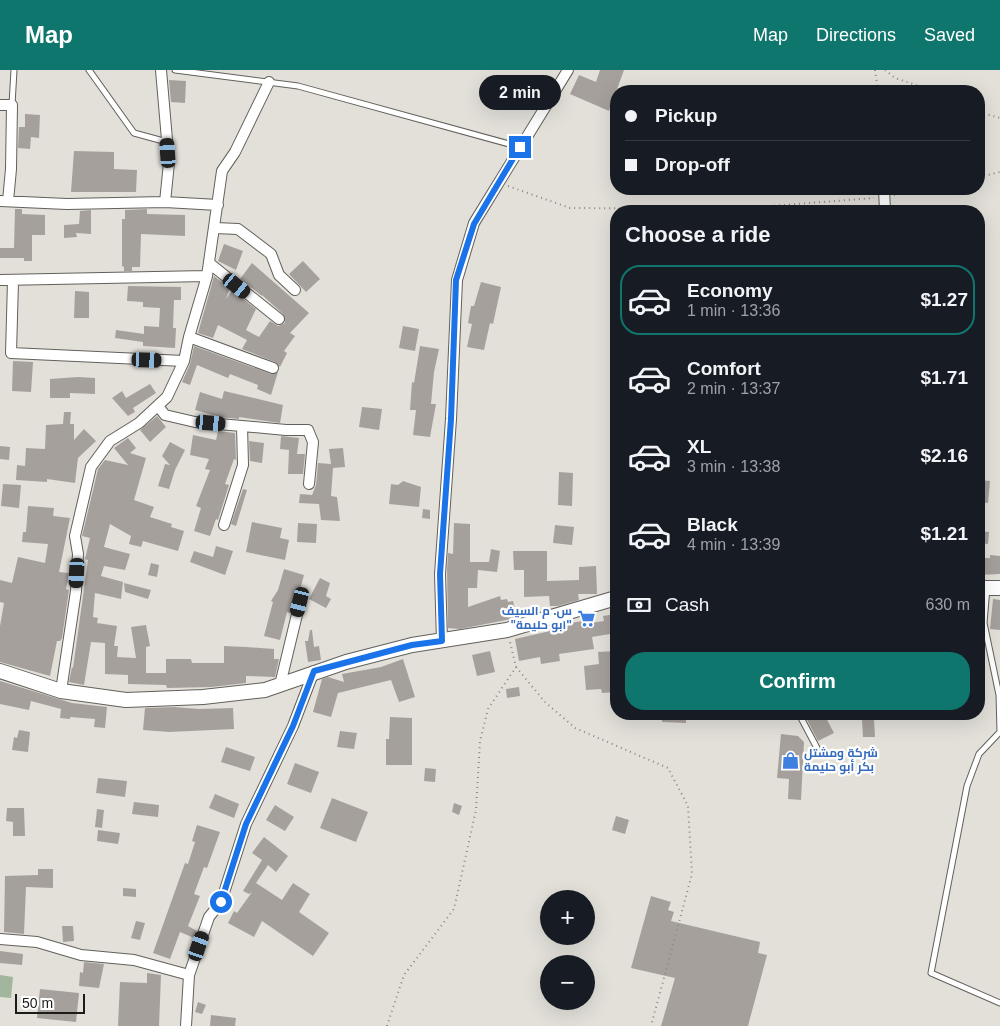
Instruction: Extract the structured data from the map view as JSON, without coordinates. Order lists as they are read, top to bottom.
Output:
{
  "places": {
    "supermarket": ["س. م السيف \"ابو حليمة\""],
    "shop": ["شركة ومشتل بكر أبو حليمة"]
  },
  "scale_bar": "50 m",
  "page": {
    "header": "Map",
    "nav": ["Map", "Directions", "Saved"],
    "bubble": "2 min",
    "banner": ["Pickup", "Drop-off"],
    "heading": "Choose a ride",
    "list": [
      {
        "name": "Economy",
        "note": "1 min · 13:36",
        "value": "$1.27"
      },
      {
        "name": "Comfort",
        "note": "2 min · 13:37",
        "value": "$1.71"
      },
      {
        "name": "XL",
        "note": "3 min · 13:38",
        "value": "$2.16"
      },
      {
        "name": "Black",
        "note": "4 min · 13:39",
        "value": "$1.21"
      }
    ],
    "pay": ["Cash", "630 m"],
    "buttons": "Confirm",
    "map_buttons": ["+", "−"],
    "scale": "50 m"
  }
}
